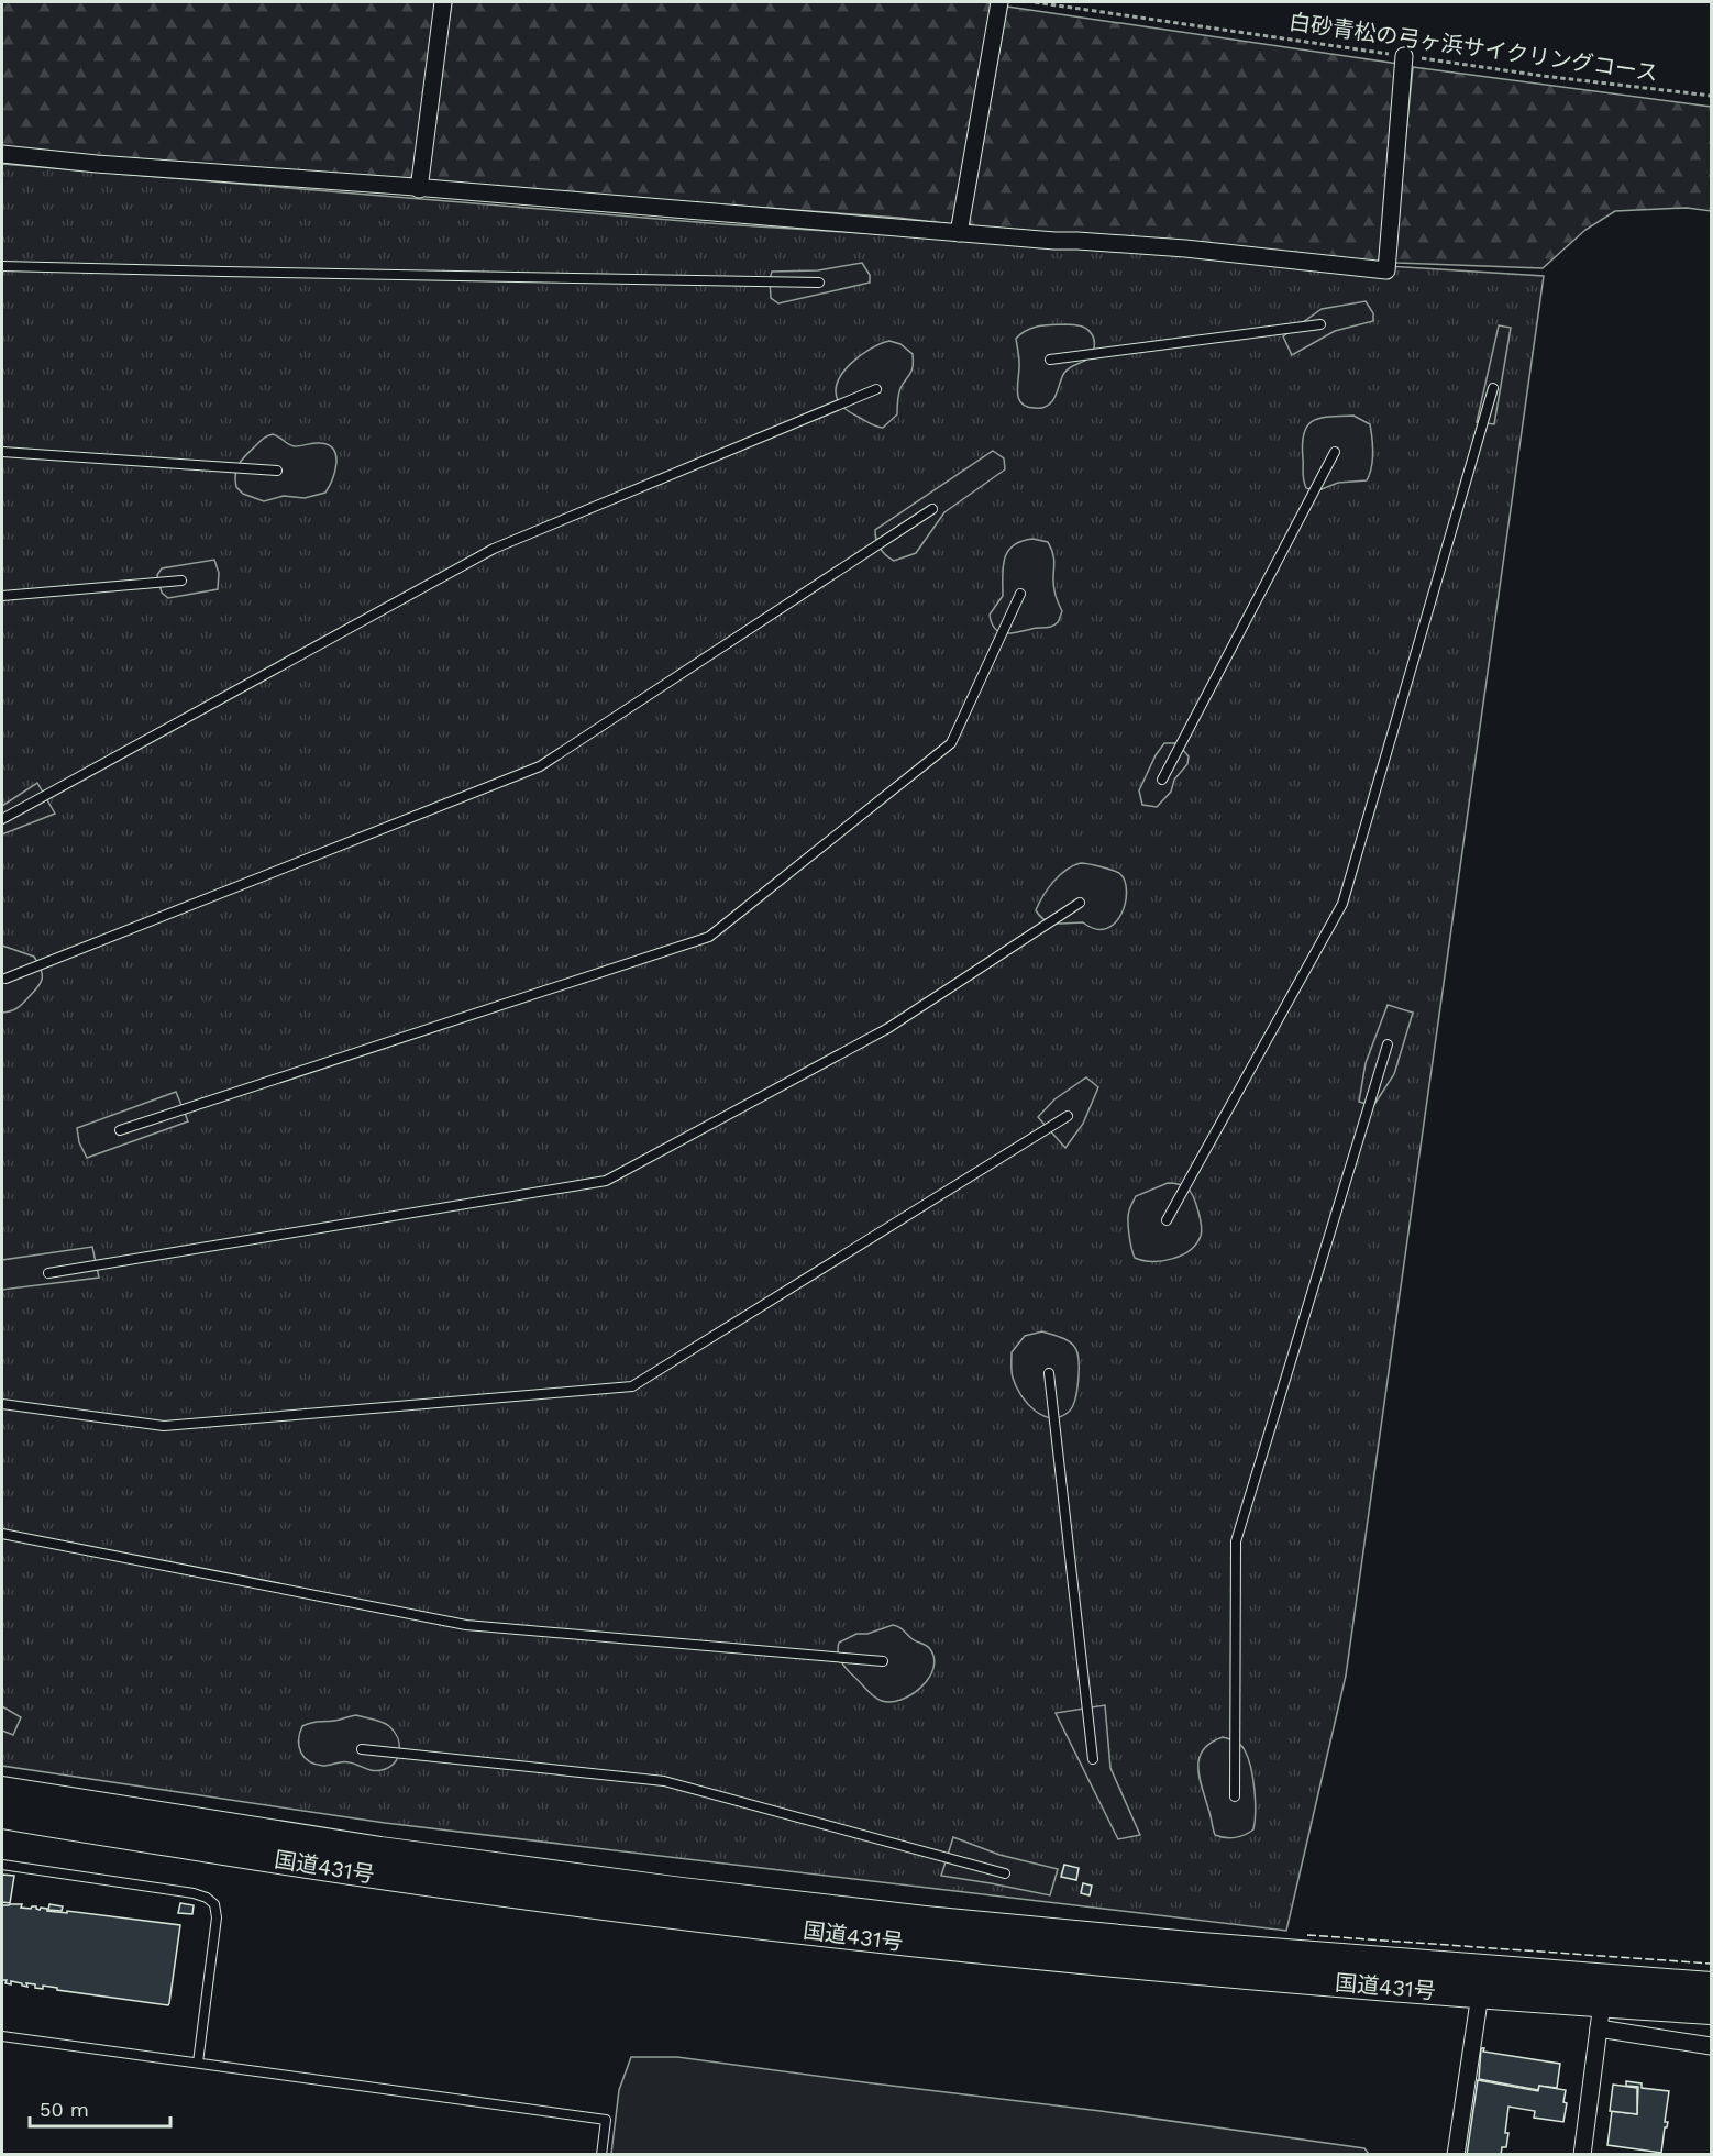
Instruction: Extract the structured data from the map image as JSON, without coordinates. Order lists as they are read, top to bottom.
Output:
{
  "streets": {
    "highway": ["国道431号"],
    "path": ["白砂青松の弓ヶ浜サイクリングコース"]
  },
  "scale_bar": "50 m"
}
